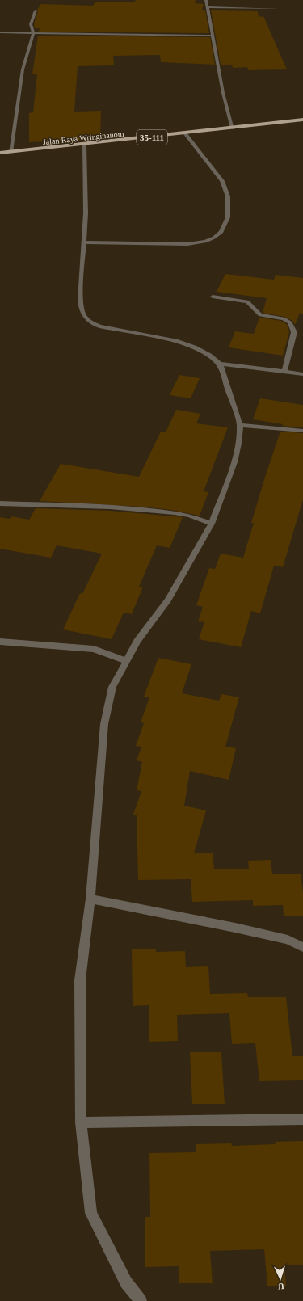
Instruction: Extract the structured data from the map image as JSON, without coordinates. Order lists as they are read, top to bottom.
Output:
{
  "streets": {
    "main road": ["Jalan Raya Wringinanom", "35-111"]
  },
  "north": "bottom"
}
